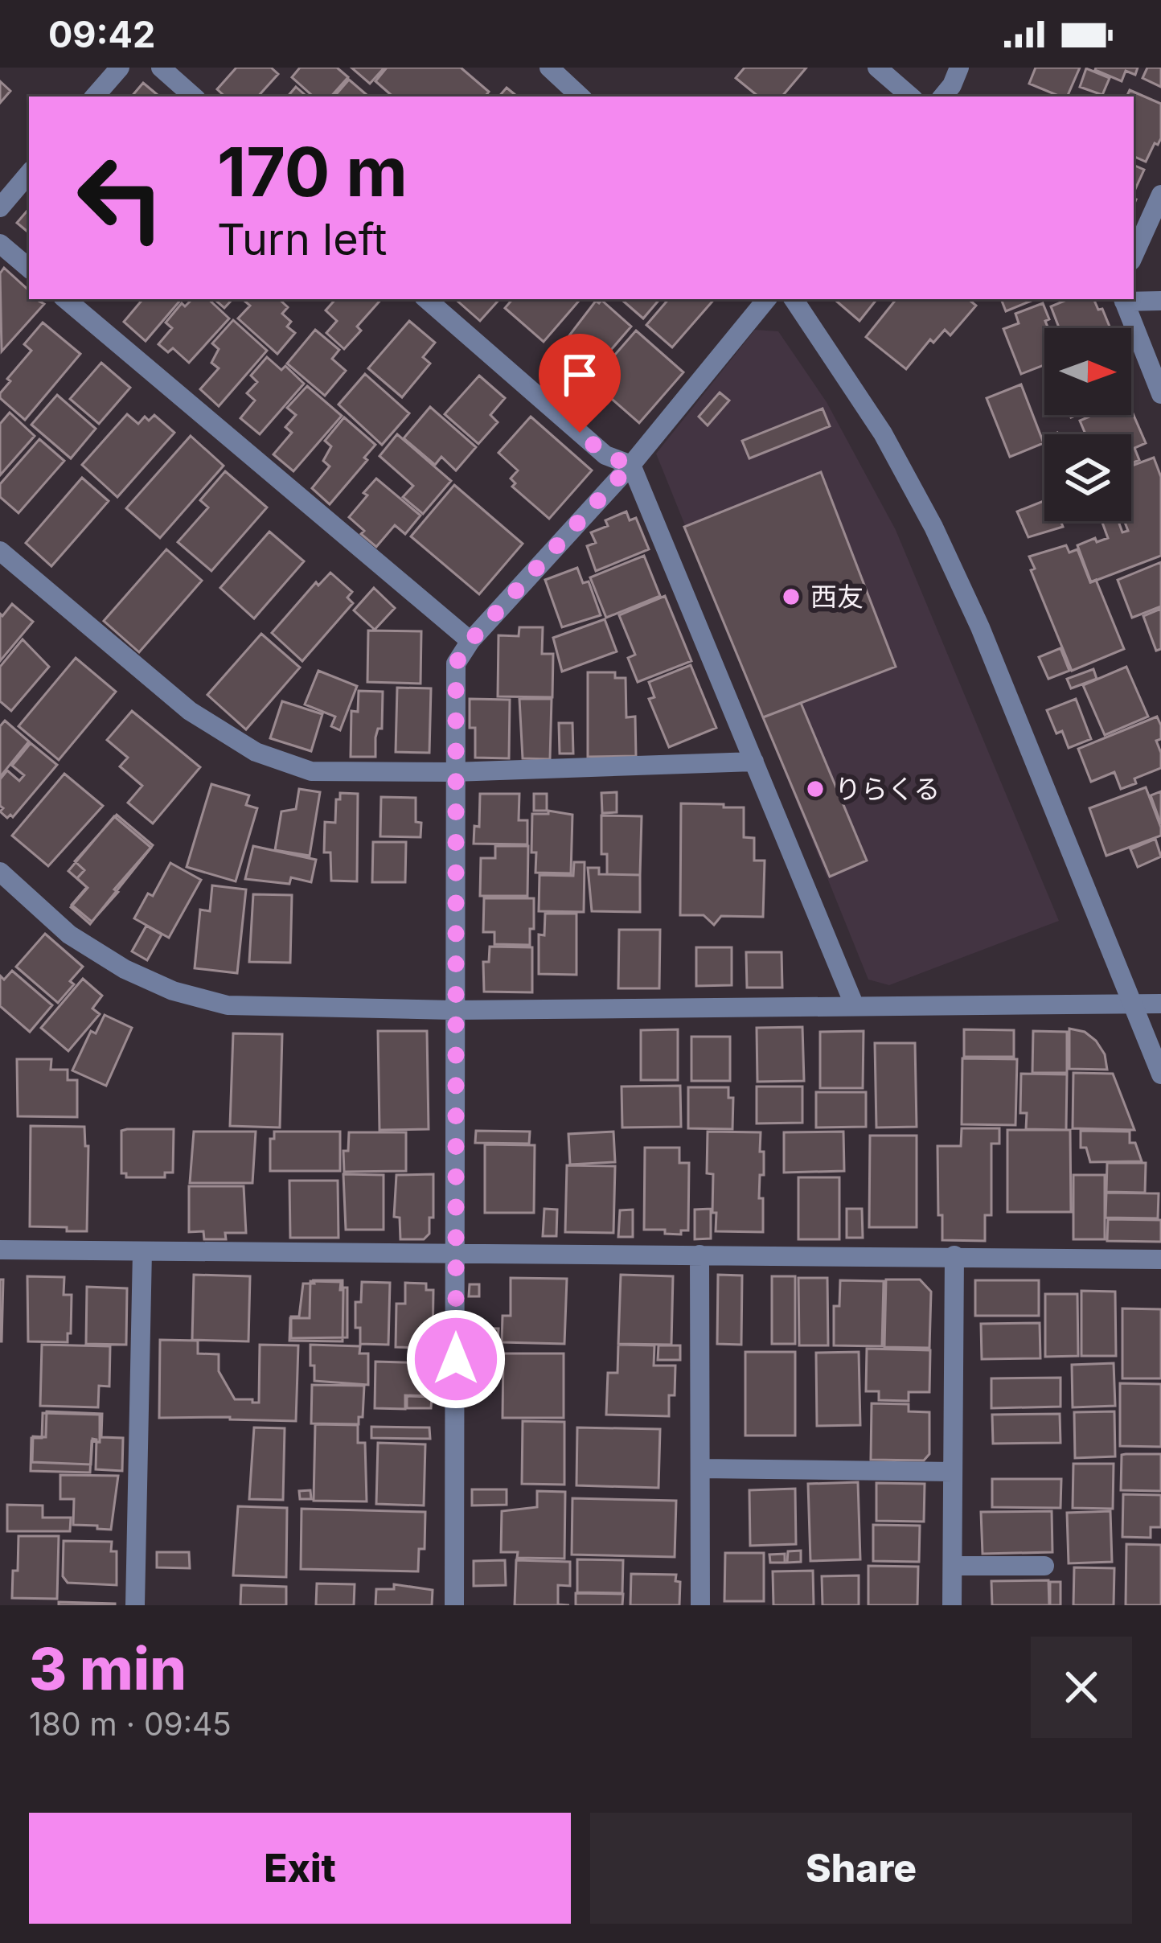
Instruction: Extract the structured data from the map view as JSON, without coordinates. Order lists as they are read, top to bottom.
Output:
{
  "places": ["西友", "りらくる"],
  "north": "right",
  "page": {
    "status": "09:42",
    "turn": ["170 m", "Turn left"],
    "heading": ["3 min", "180 m · 09:45"],
    "buttons": ["Exit", "Share"]
  }
}
